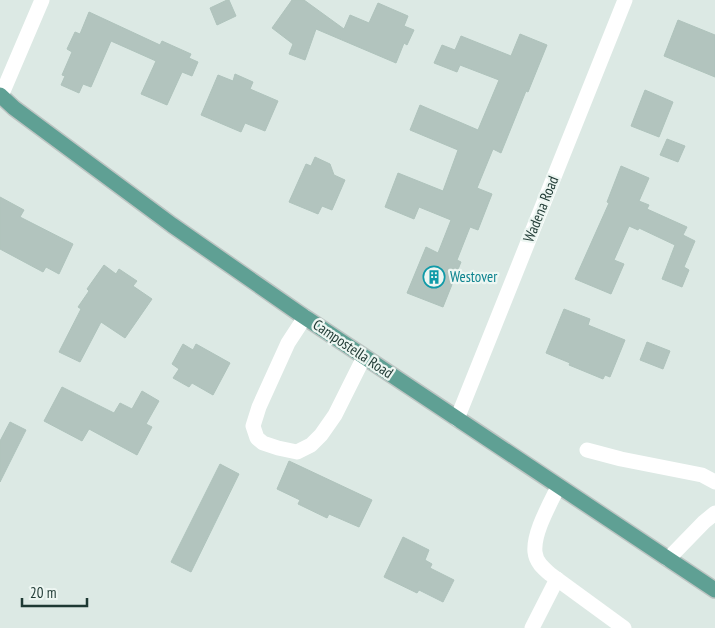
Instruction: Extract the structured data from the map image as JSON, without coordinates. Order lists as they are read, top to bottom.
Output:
{
  "streets": {
    "main road": ["Campostella Road"],
    "street": ["Wadena Road"]
  },
  "crossings": [
    ["Wadena Road", "Campostella Road"]
  ],
  "places": {
    "building": ["Westover"]
  },
  "scale_bar": "20 m"
}
